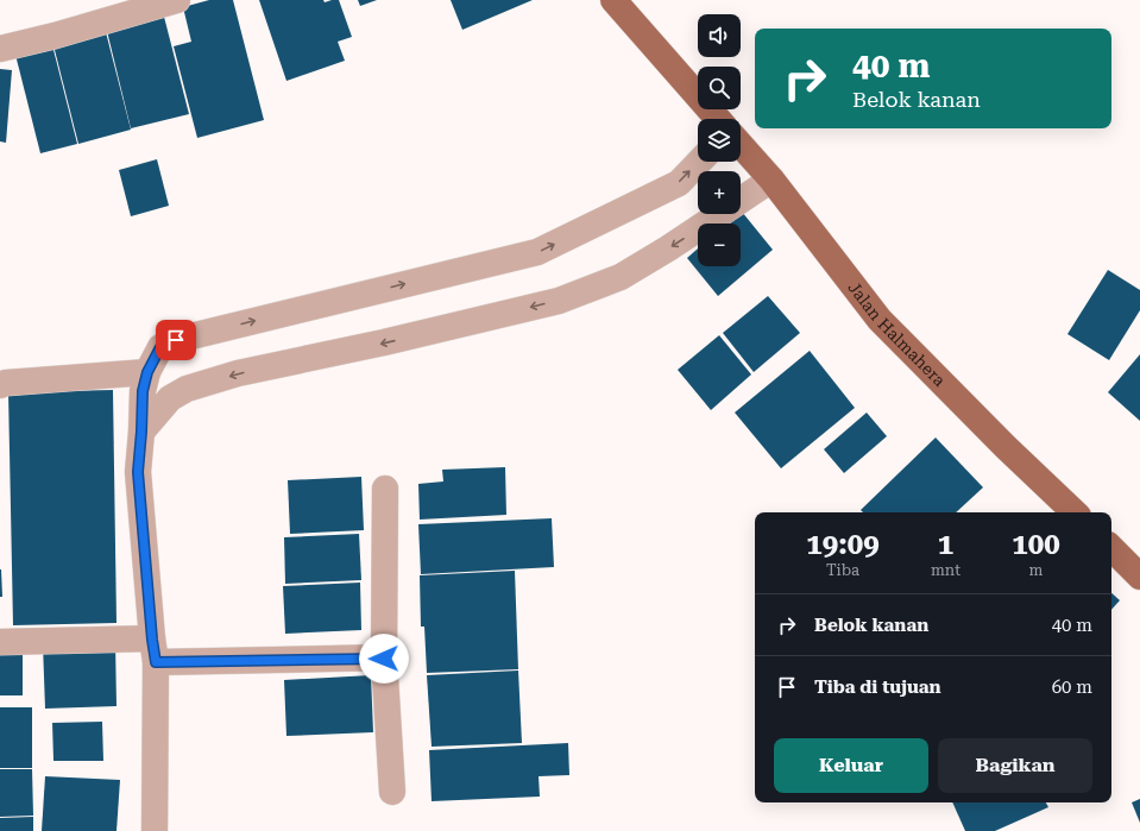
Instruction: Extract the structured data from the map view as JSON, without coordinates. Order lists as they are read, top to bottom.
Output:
{
  "streets": {
    "main road": ["Jalan Halmahera"]
  },
  "page": {
    "map_buttons": ["+", "−"],
    "turn": ["40 m", "Belok kanan"],
    "eta": [
      "19:09",
      "Tiba",
      "1",
      "mnt",
      "100",
      "m"
    ],
    "list": [
      {
        "name": "Belok kanan",
        "value": "40 m"
      },
      {
        "name": "Tiba di tujuan",
        "value": "60 m"
      }
    ],
    "buttons": ["Keluar", "Bagikan"]
  }
}
